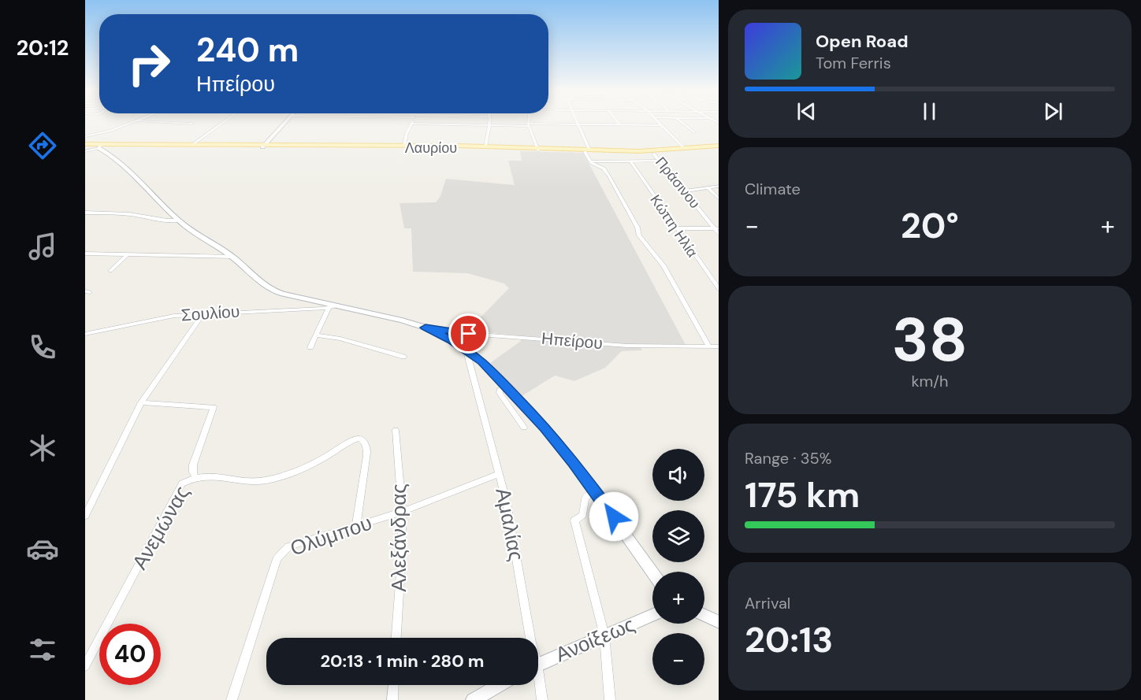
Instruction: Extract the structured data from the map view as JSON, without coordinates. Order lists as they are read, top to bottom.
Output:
{
  "streets": {
    "main road": ["Λαυρίου"],
    "street": [
      "Πράσινου",
      "Κώττη Ηλία",
      "Σουλίου",
      "Ηπείρου",
      "Αμαλίας",
      "Ανεμώνας",
      "Ολύμπου",
      "Αλεξάνδρας",
      "Ανοίξεως"
    ]
  },
  "crossings": [
    ["Λαυρίου", "Πράσινου"],
    ["Αμαλίας", "Ολύμπου"],
    ["Ανεμώνας", "Ολύμπου"],
    ["Ολύμπου", "Αλεξάνδρας"]
  ],
  "page": {
    "tabs": "20:12",
    "turn": ["240 m", "Ηπείρου"],
    "song": ["Open Road", "Tom Ferris"],
    "tile": [
      "Climate",
      ["38", "km/h"],
      ["Range · 35%", "175 km"],
      ["Arrival", "20:13"]
    ],
    "heat": ["−", "20°", "+"],
    "map_buttons": ["+", "−"],
    "limit": "40",
    "trip": "20:13 · 1 min · 280 m"
  }
}
